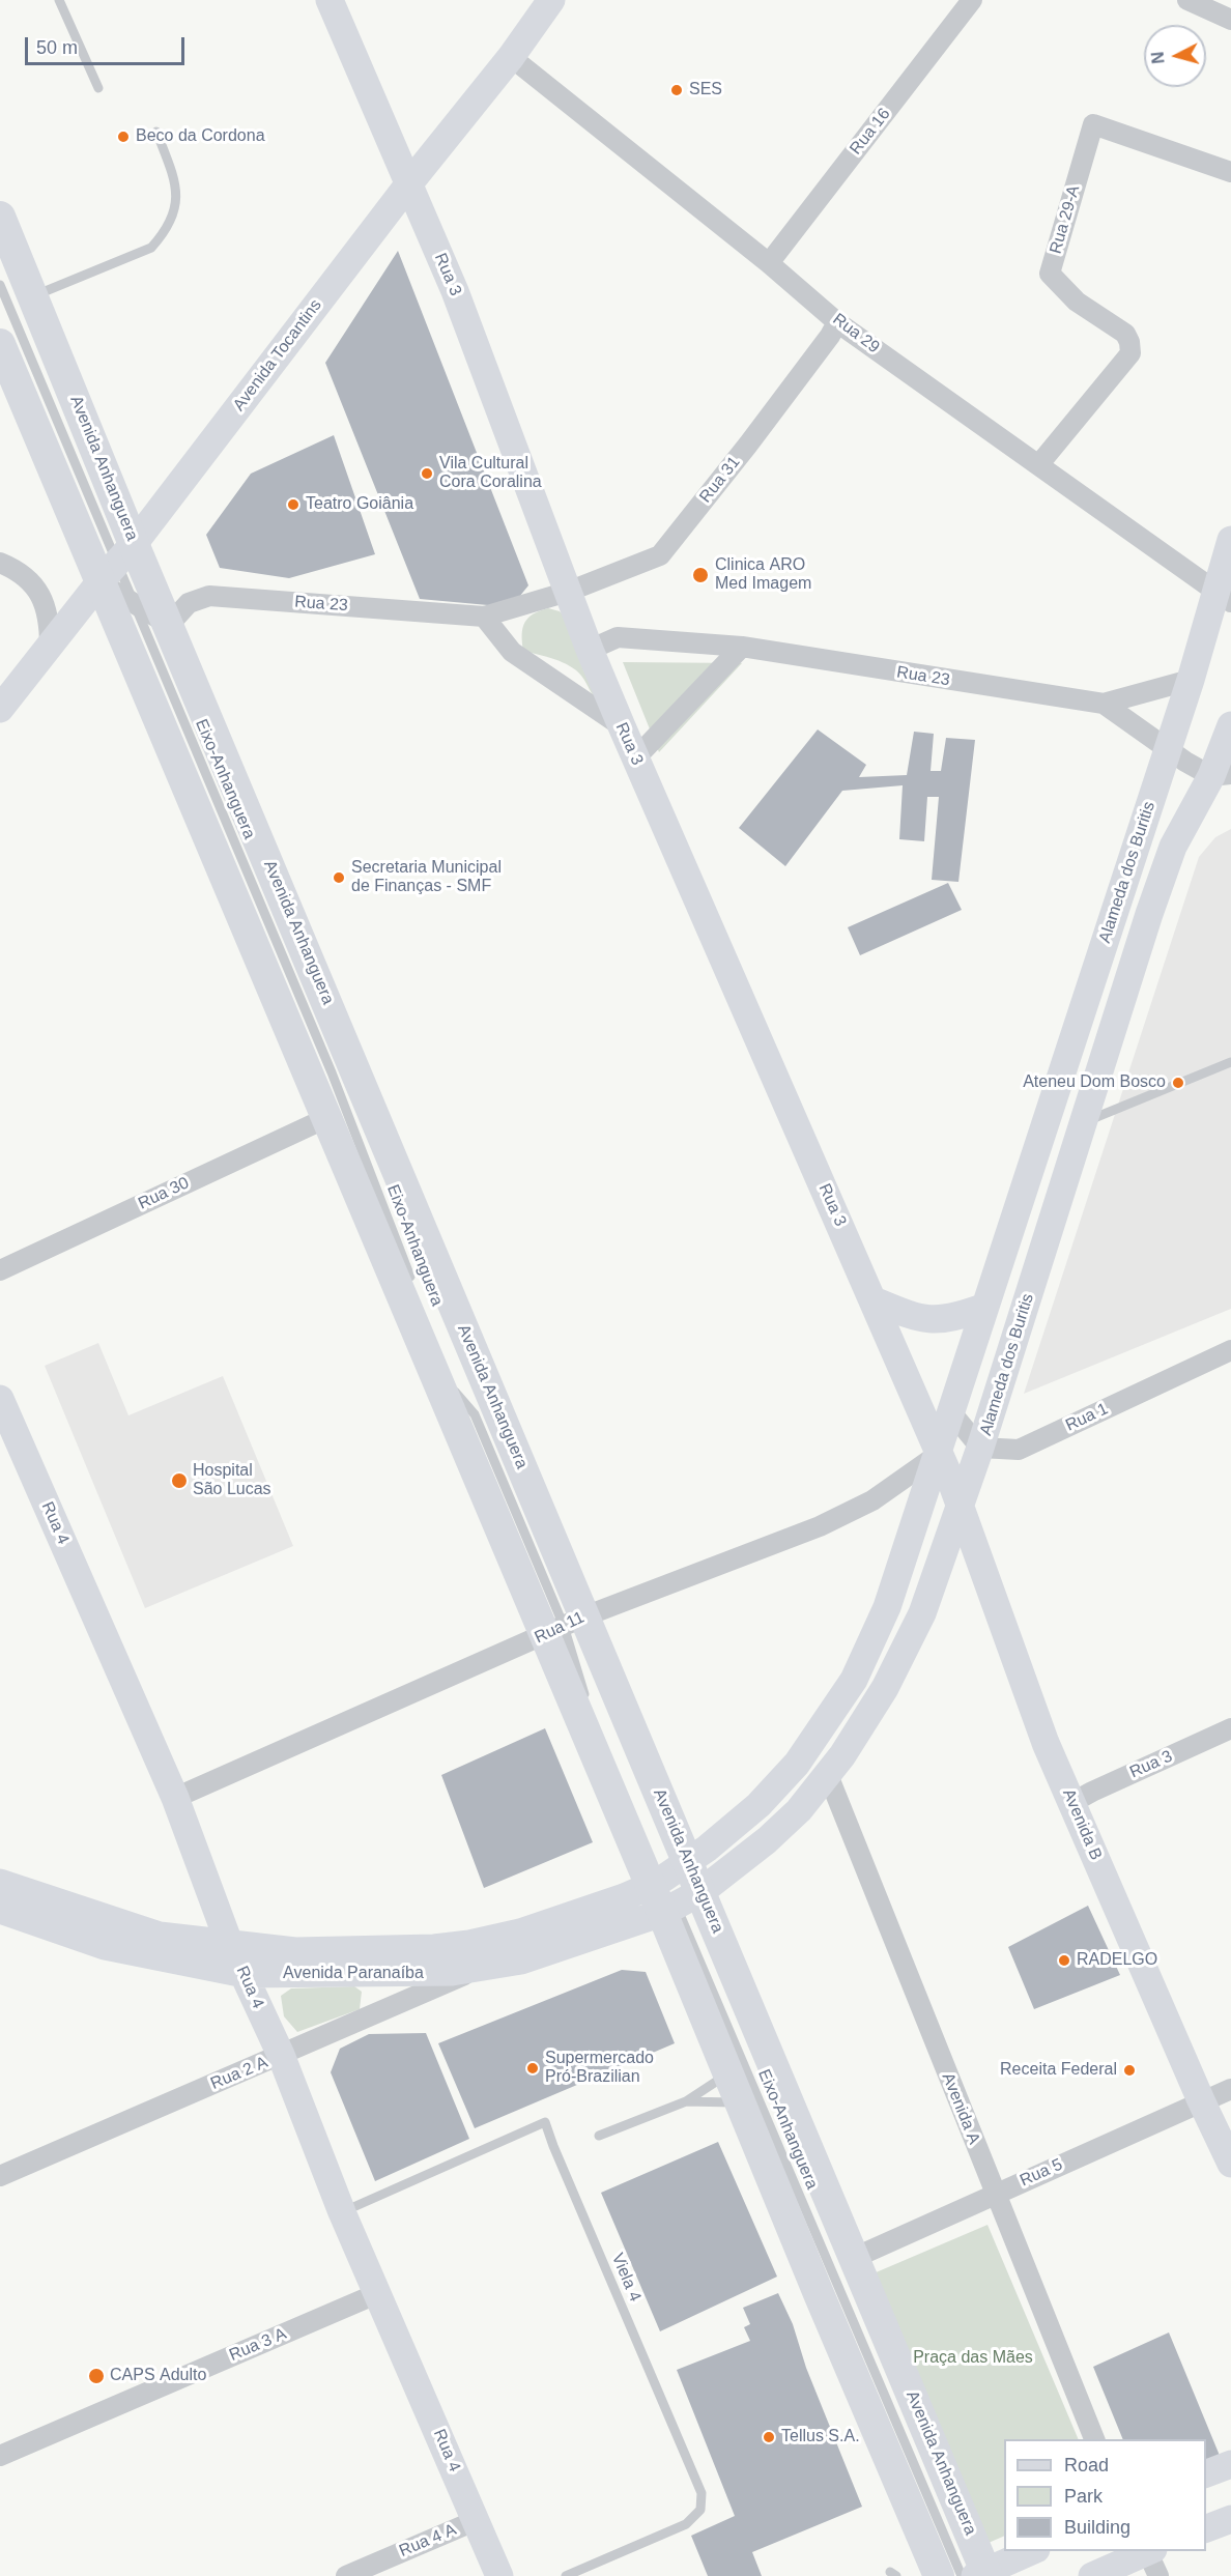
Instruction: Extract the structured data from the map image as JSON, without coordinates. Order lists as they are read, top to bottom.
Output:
{
  "streets": {
    "main road": [
      "Rua 3",
      "Avenida Tocantins",
      "Avenida Anhanguera",
      "Alameda dos Buritis",
      "Rua 4",
      "Avenida B",
      "Avenida Paranaíba"
    ],
    "street": [
      "Rua 16",
      "Rua 29-A",
      "Rua 29",
      "Rua 31",
      "Rua 23",
      "Rua 30",
      "Rua 1",
      "Rua 11",
      "Rua 2 A",
      "Avenida A",
      "Rua 5",
      "Rua 3 A",
      "Rua 4 A"
    ],
    "lane": ["Eixo-Anhanguera", "Viela 4"]
  },
  "crossings": [
    ["Rua 16", "Rua 29"],
    ["Rua 29-A", "Rua 29"],
    ["Rua 3", "Avenida Tocantins"],
    ["Rua 3", "Rua 31"],
    ["Rua 3", "Rua 23"],
    ["Rua 3", "Alameda dos Buritis"],
    ["Rua 3", "Rua 11"],
    ["Rua 3", "Avenida B"],
    ["Rua 29", "Avenida Tocantins"],
    ["Rua 29", "Rua 31"],
    ["Rua 29", "Alameda dos Buritis"],
    ["Avenida Tocantins", "Avenida Anhanguera"],
    ["Avenida Anhanguera", "Rua 23"],
    ["Avenida Anhanguera", "Eixo-Anhanguera"],
    ["Avenida Anhanguera", "Alameda dos Buritis"],
    ["Avenida Anhanguera", "Rua 30"],
    ["Avenida Anhanguera", "Rua 11"],
    ["Avenida Anhanguera", "Avenida Paranaíba"],
    ["Avenida Anhanguera", "Rua 5"],
    ["Rua 31", "Rua 23"],
    ["Rua 23", "Alameda dos Buritis"],
    ["Eixo-Anhanguera", "Alameda dos Buritis"],
    ["Eixo-Anhanguera", "Avenida Paranaíba"],
    ["Alameda dos Buritis", "Rua 1"],
    ["Alameda dos Buritis", "Rua 11"],
    ["Alameda dos Buritis", "Avenida B"],
    ["Alameda dos Buritis", "Avenida Paranaíba"],
    ["Alameda dos Buritis", "Avenida A"],
    ["Rua 4", "Rua 11"],
    ["Rua 4", "Avenida Paranaíba"],
    ["Rua 4", "Rua 2 A"],
    ["Rua 4", "Viela 4"],
    ["Rua 4", "Rua 3 A"],
    ["Rua 4", "Rua 4 A"],
    ["Rua 11", "Avenida B"],
    ["Avenida B", "Rua 5"],
    ["Avenida Paranaíba", "Rua 2 A"],
    ["Avenida A", "Rua 5"]
  ],
  "parks": ["Praça das Mães"],
  "places": [
    "SES",
    "Beco da Cordona",
    "Vila Cultural Cora Coralina",
    "Teatro Goiânia",
    "Clinica ARO Med Imagem",
    "Secretaria Municipal de Finanças - SMF",
    "Ateneu Dom Bosco",
    "Hospital São Lucas",
    "RADELGO",
    "Supermercado Pró-Brazilian",
    "Receita Federal",
    "CAPS Adulto",
    "Tellus S.A."
  ],
  "legend": ["Road", "Park", "Building"],
  "scale_bar": "50 m",
  "north": "left"
}
